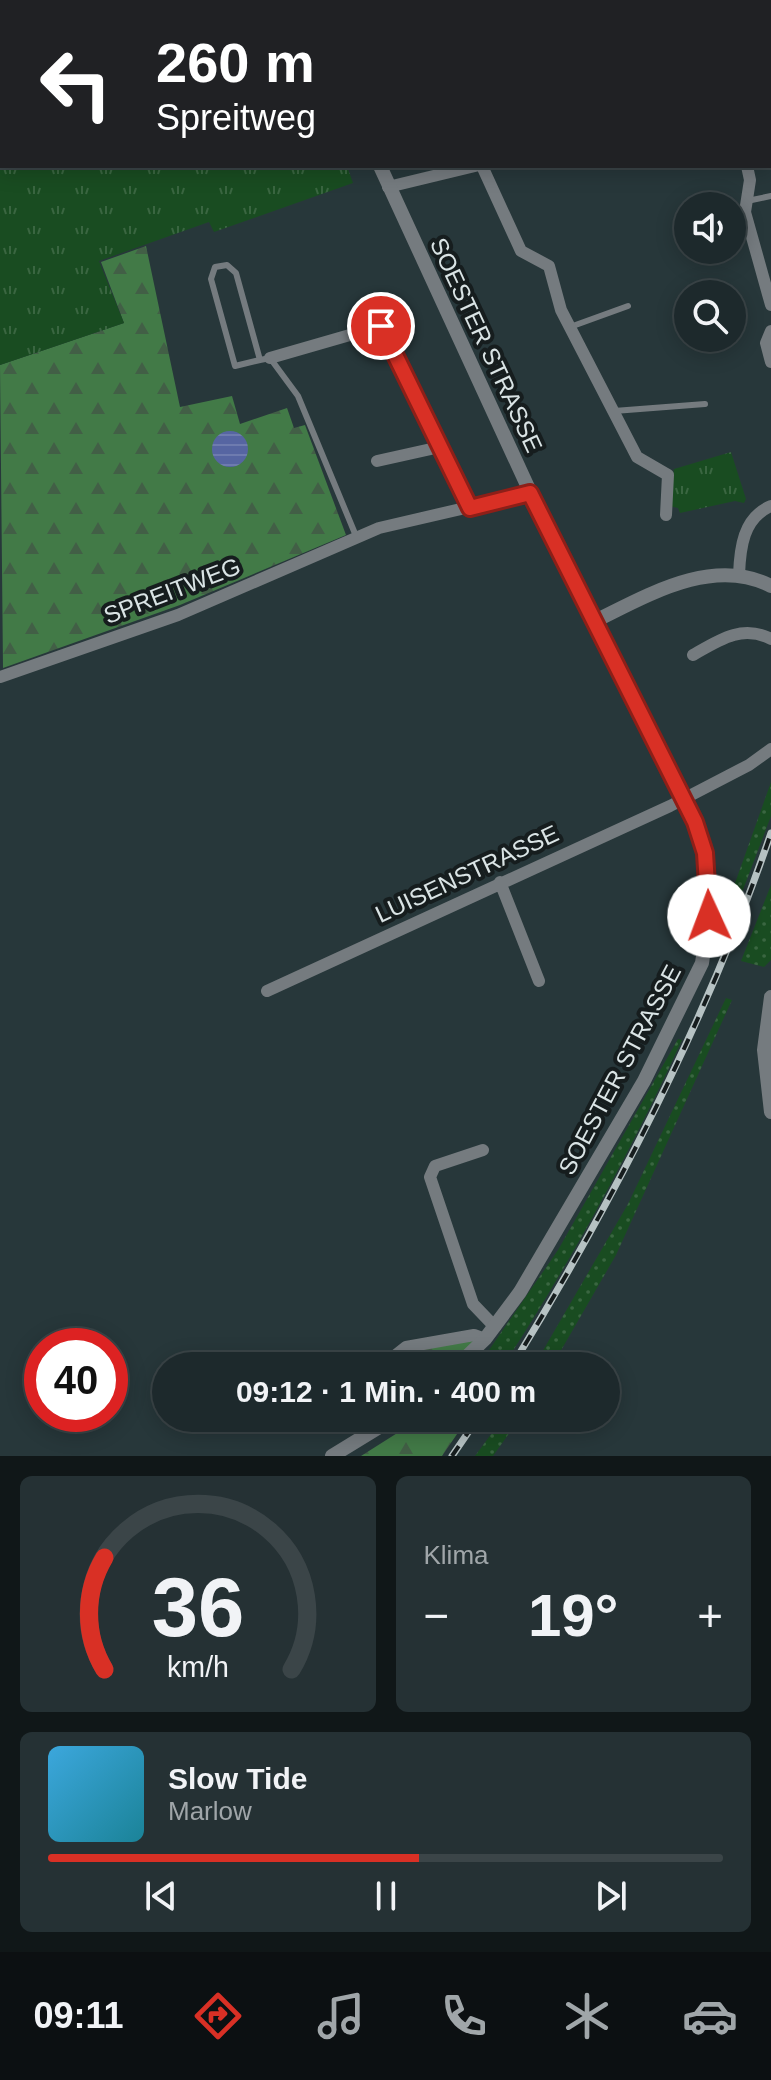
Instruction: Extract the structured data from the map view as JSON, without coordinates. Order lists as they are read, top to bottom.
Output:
{
  "streets": {
    "street": ["SOESTER STRASSE", "SPREITWEG", "LUISENSTRASSE"]
  },
  "crossings": [
    ["SOESTER STRASSE", "SPREITWEG"],
    ["SOESTER STRASSE", "LUISENSTRASSE"]
  ],
  "page": {
    "turn": ["260 m", "Spreitweg"],
    "limit": "40",
    "trip": "09:12 · 1 Min. · 400 m",
    "tile": "Klima",
    "heat": ["−", "19°", "+"],
    "song": ["Slow Tide", "Marlow"],
    "tabs": "09:11",
    "gauge": ["36", "km/h"]
  }
}
